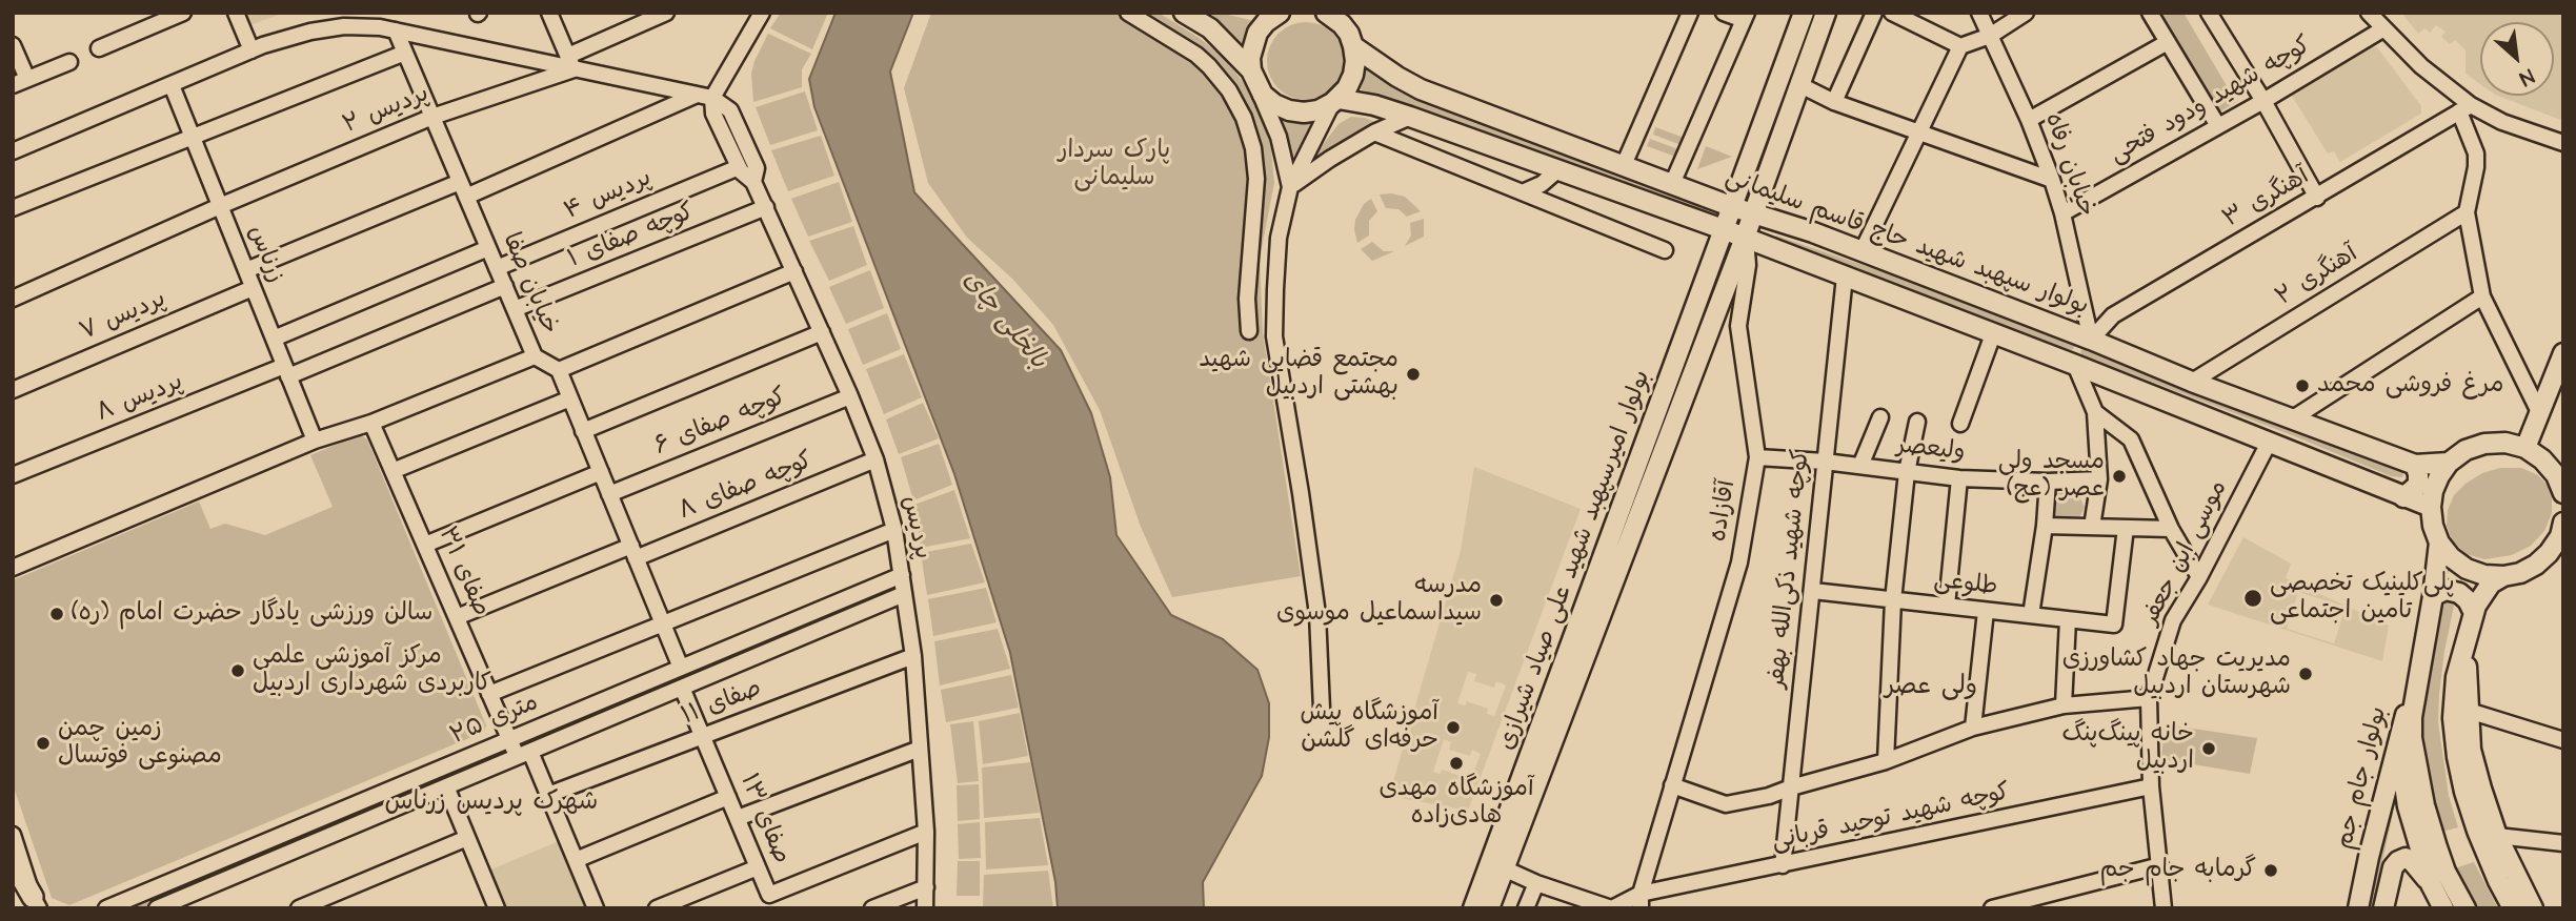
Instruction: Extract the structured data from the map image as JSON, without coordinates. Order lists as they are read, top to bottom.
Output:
{
  "streets": {
    "main road": ["بولوار سپهبد شهید حاج قاسم سلیمانی", "بولوار امیرسپهبد شهید علی صیاد شیرازی", "بولوار جام جم"],
    "street": [
      "کوچه شهید ودود فتحی",
      "پردیس ۲",
      "خیابان رفاه",
      "پردیس ۴",
      "آهنگری ۳",
      "کوچه صفای ۱",
      "زرناس",
      "آهنگری ۲",
      "خیابان صفا",
      "پردیس ۷",
      "پردیس ۸",
      "کوچه صفای ۶",
      "ولیعصر",
      "کوچه صفای ۸",
      "آقازاده",
      "پردیس",
      "موسی ابن جعفر",
      "کوچه شهید ذکی‌الله بهفر",
      "صفای ۳۱",
      "طلوعی",
      "صفای ۱۱",
      "۲۵ متری",
      "کوچه شهید توحید قربانی",
      "صفای ۱۳"
    ]
  },
  "crossings": [
    ["کوچه شهید ودود فتحی", "خیابان رفاه"],
    ["پردیس ۲", "زرناس"],
    ["پردیس ۲", "خیابان صفا"],
    ["خیابان رفاه", "آهنگری ۳"],
    ["خیابان رفاه", "بولوار سپهبد شهید حاج قاسم سلیمانی"],
    ["پردیس ۴", "خیابان صفا"],
    ["پردیس ۴", "پردیس"],
    ["آهنگری ۳", "بولوار سپهبد شهید حاج قاسم سلیمانی"],
    ["کوچه صفای ۱", "خیابان صفا"],
    ["کوچه صفای ۱", "پردیس"],
    ["بولوار سپهبد شهید حاج قاسم سلیمانی", "آهنگری ۲"],
    ["بولوار سپهبد شهید حاج قاسم سلیمانی", "آقازاده"],
    ["بولوار سپهبد شهید حاج قاسم سلیمانی", "موسی ابن جعفر"],
    ["بولوار سپهبد شهید حاج قاسم سلیمانی", "بولوار امیرسپهبد شهید علی صیاد شیرازی"],
    ["بولوار سپهبد شهید حاج قاسم سلیمانی", "کوچه شهید ذکی‌الله بهفر"],
    ["زرناس", "پردیس ۷"],
    ["زرناس", "پردیس ۸"],
    ["خیابان صفا", "پردیس ۸"],
    ["کوچه صفای ۶", "پردیس"],
    ["ولیعصر", "آقازاده"],
    ["ولیعصر", "کوچه شهید ذکی‌الله بهفر"],
    ["کوچه صفای ۸", "پردیس"],
    ["کوچه صفای ۸", "صفای ۳۱"],
    ["آقازاده", "بولوار امیرسپهبد شهید علی صیاد شیرازی"],
    ["آقازاده", "کوچه شهید توحید قربانی"],
    ["پردیس", "صفای ۱۱"],
    ["پردیس", "۲۵ متری"],
    ["پردیس", "صفای ۱۳"],
    ["موسی ابن جعفر", "کوچه شهید توحید قربانی"],
    ["کوچه شهید ذکی‌الله بهفر", "طلوعی"],
    ["کوچه شهید ذکی‌الله بهفر", "کوچه شهید توحید قربانی"],
    ["صفای ۳۱", "صفای ۱۱"],
    ["صفای ۳۱", "۲۵ متری"],
    ["صفای ۱۱", "صفای ۱۳"],
    ["۲۵ متری", "صفای ۱۳"]
  ],
  "districts": ["ولی عصر", "شهرک پردیس زرناس"],
  "water": ["بالخلی چای"],
  "parks": ["پارک سردار سلیمانی"],
  "places": [
    "مجتمع قضایی شهید بهشتی اردبیل",
    "مرغ فروشی محمد",
    "مسجد ولی عصر (عج)",
    "پلی‌کلینیک تخصصی تامین اجتماعی",
    "مدرسه سیداسماعیل موسوی",
    "سالن ورزشی یادگار حضرت امام (ره)",
    "مرکز آموزشی علمی کاربردی شهرداری اردبیل",
    "مدیریت جهاد کشاورزی شهرستان اردبیل",
    "آموزشگاه پیش حرفه‌ای گلشن",
    "زمین چمن مصنوعی فوتسال",
    "خانه پینگ‌پنگ اردبیل",
    "آموزشگاه مهدی هادی‌زاده",
    "گرمابه جام جم"
  ],
  "north": "bottom right"
}
